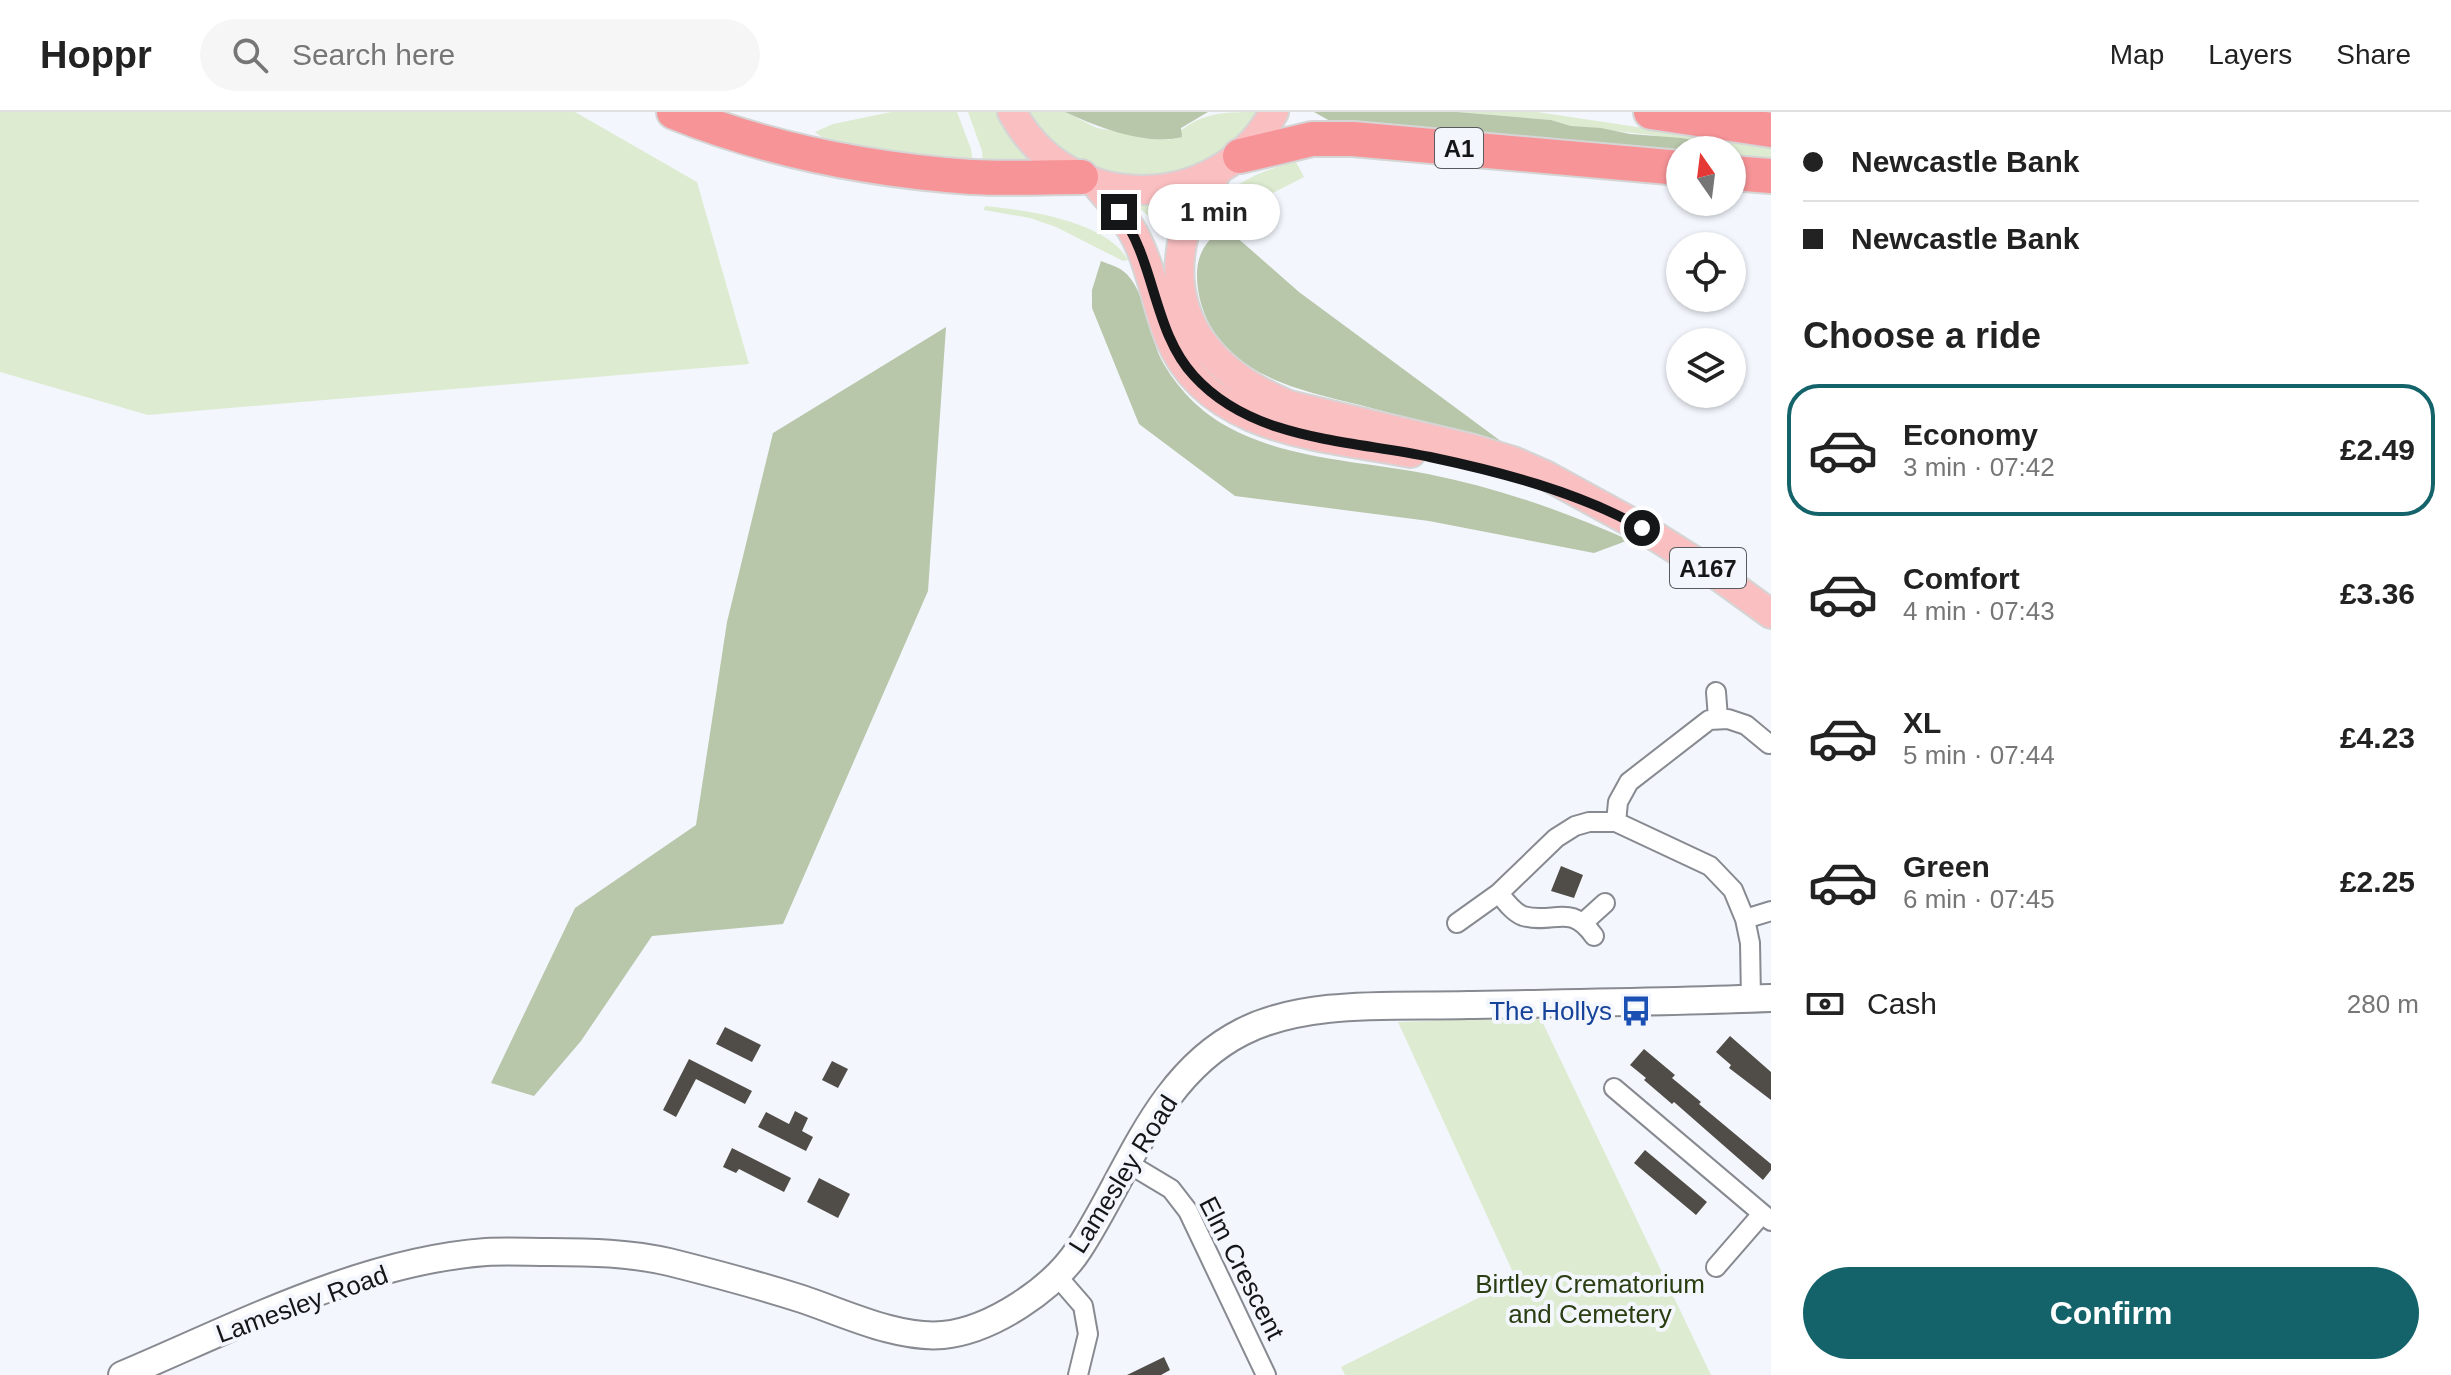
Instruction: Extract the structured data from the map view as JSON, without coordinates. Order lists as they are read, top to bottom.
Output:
{
  "streets": {
    "highway": ["A1"],
    "main road": ["A167"],
    "street": ["Lamesley Road", "Elm Crescent"]
  },
  "crossings": [
    ["A1", "A167"],
    ["Lamesley Road", "Elm Crescent"]
  ],
  "parks": ["Birtley Crematorium and Cemetery"],
  "places": {
    "bus stop": ["The Hollys"]
  },
  "north": "top",
  "page": {
    "header": "Hoppr",
    "search": "Search here",
    "nav": ["Map", "Layers", "Share"],
    "banner": ["Newcastle Bank", "Newcastle Bank"],
    "bubble": "1 min",
    "heading": "Choose a ride",
    "list": [
      {
        "name": "Economy",
        "note": "3 min · 07:42",
        "value": "£2.49"
      },
      {
        "name": "Comfort",
        "note": "4 min · 07:43",
        "value": "£3.36"
      },
      {
        "name": "XL",
        "note": "5 min · 07:44",
        "value": "£4.23"
      },
      {
        "name": "Green",
        "note": "6 min · 07:45",
        "value": "£2.25"
      }
    ],
    "pay": ["Cash", "280 m"],
    "buttons": "Confirm"
  }
}
